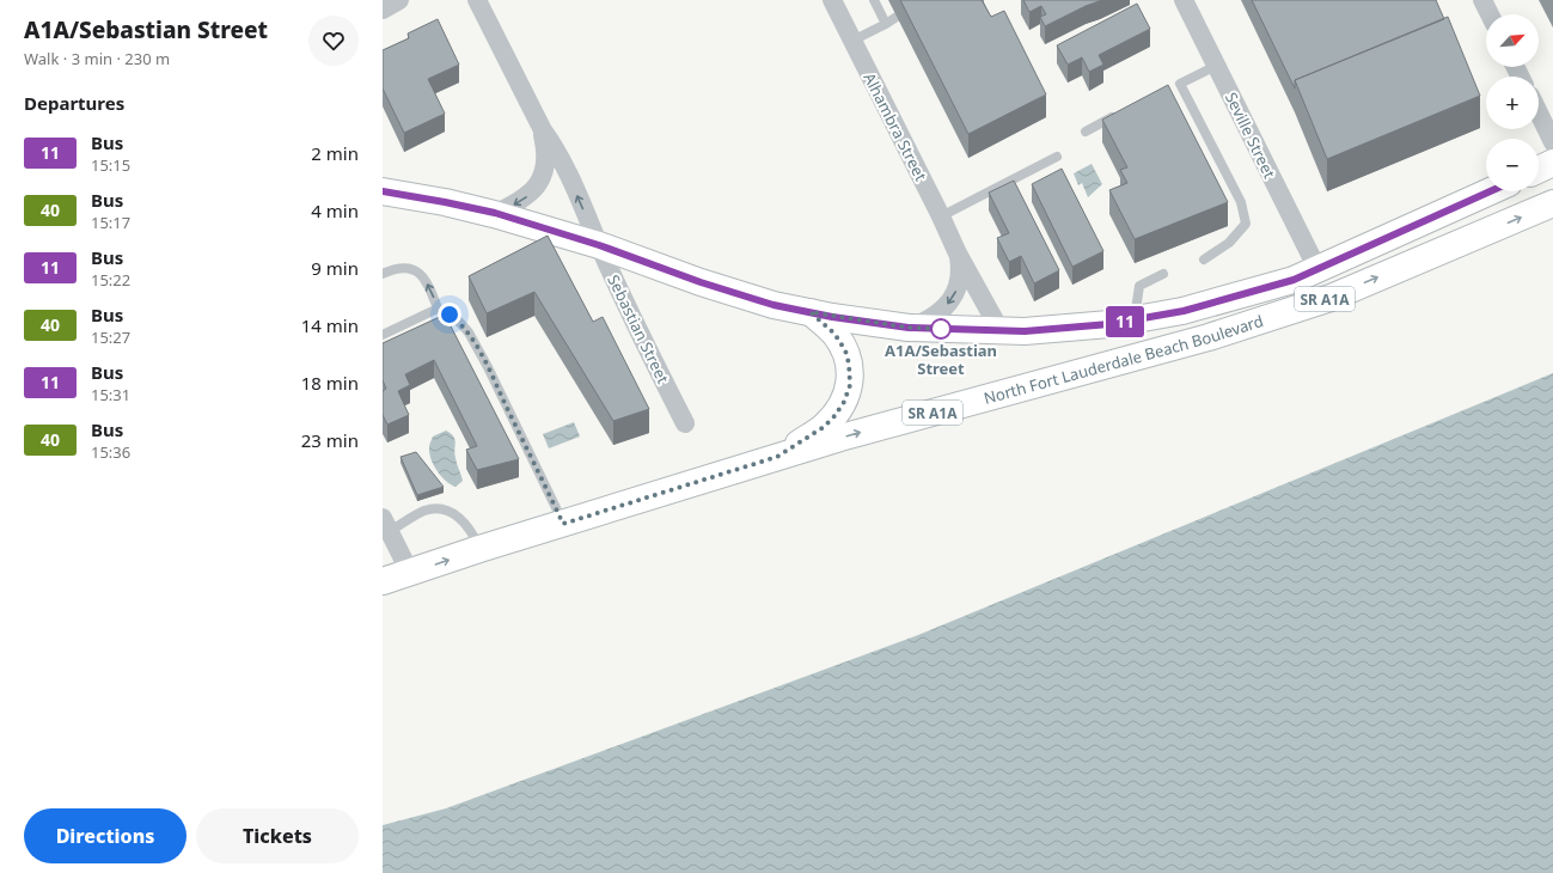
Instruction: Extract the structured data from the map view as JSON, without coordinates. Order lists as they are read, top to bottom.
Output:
{
  "streets": {
    "main road": ["SR A1A", "North Fort Lauderdale Beach Boulevard"],
    "street": ["Alhambra Street", "Seville Street", "Sebastian Street"]
  },
  "crossings": [
    ["Alhambra Street", "SR A1A"],
    ["Alhambra Street", "North Fort Lauderdale Beach Boulevard"],
    ["Seville Street", "North Fort Lauderdale Beach Boulevard"],
    ["SR A1A", "Sebastian Street"],
    ["SR A1A", "North Fort Lauderdale Beach Boulevard"]
  ],
  "places": ["A1A/Sebastian Street"],
  "lines": ["bus line 11"],
  "north": "top right",
  "page": {
    "heading": [
      ["A1A/Sebastian Street", "Walk · 3 min · 230 m"],
      "Departures"
    ],
    "on_map": "11",
    "map_buttons": ["+", "−"],
    "list": [
      {
        "mark": "11",
        "name": "Bus",
        "note": "15:15",
        "value": "2 min"
      },
      {
        "mark": "40",
        "name": "Bus",
        "note": "15:17",
        "value": "4 min"
      },
      {
        "mark": "11",
        "name": "Bus",
        "note": "15:22",
        "value": "9 min"
      },
      {
        "mark": "40",
        "name": "Bus",
        "note": "15:27",
        "value": "14 min"
      },
      {
        "mark": "11",
        "name": "Bus",
        "note": "15:31",
        "value": "18 min"
      },
      {
        "mark": "40",
        "name": "Bus",
        "note": "15:36",
        "value": "23 min"
      }
    ],
    "buttons": ["Directions", "Tickets"]
  }
}
